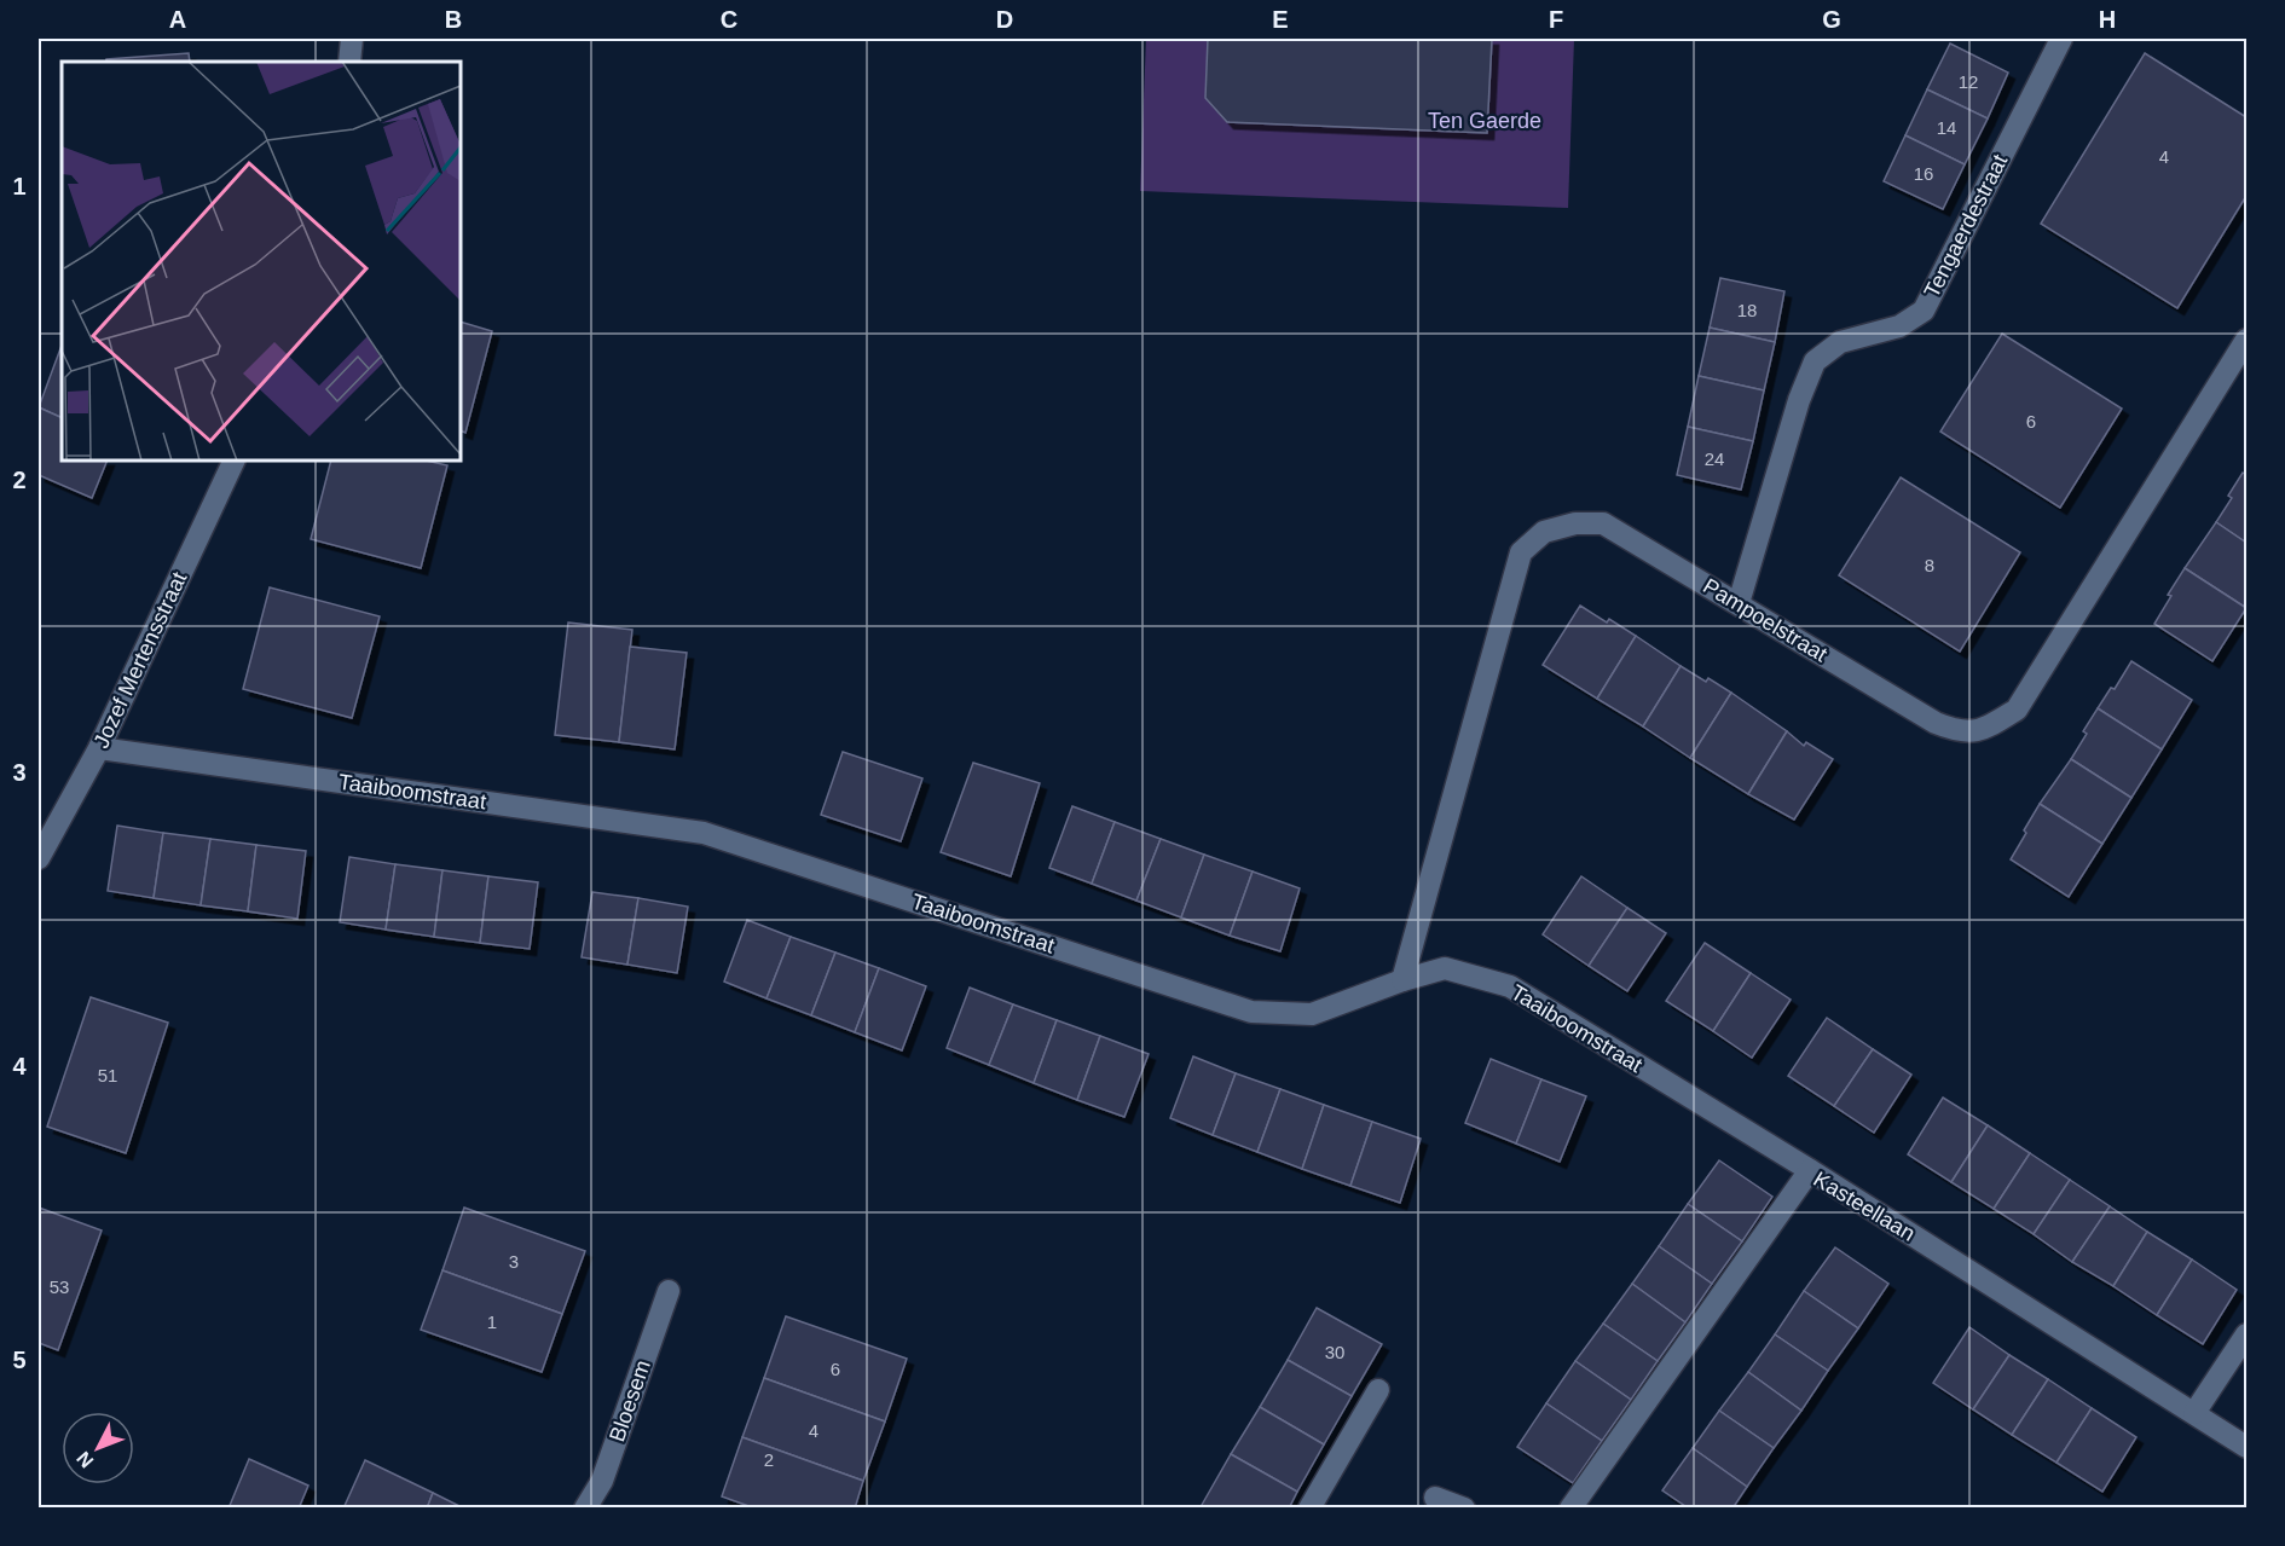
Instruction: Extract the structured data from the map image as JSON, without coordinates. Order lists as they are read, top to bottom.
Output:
{
  "streets": {
    "street": [
      "Tengaerdestraat",
      "Pampoelstraat",
      "Jozef Mertensstraat",
      "Taaiboomstraat",
      "Kasteellaan",
      "Bloesem"
    ]
  },
  "crossings": [
    ["Tengaerdestraat", "Pampoelstraat"],
    ["Pampoelstraat", "Taaiboomstraat"],
    ["Jozef Mertensstraat", "Taaiboomstraat"],
    ["Taaiboomstraat", "Kasteellaan"]
  ],
  "parks": ["Ten Gaerde"],
  "house_numbers": [
    "12",
    "14",
    "4",
    "16",
    "18",
    "6",
    "24",
    "8",
    "51",
    "3",
    "53",
    "1",
    "30",
    "6",
    "4",
    "2"
  ],
  "north": "bottom left",
  "grid": {
    "columns": [
      "A",
      "B",
      "C",
      "D",
      "E",
      "F",
      "G",
      "H"
    ],
    "rows": [
      "1",
      "2",
      "3",
      "4",
      "5"
    ]
  }
}
